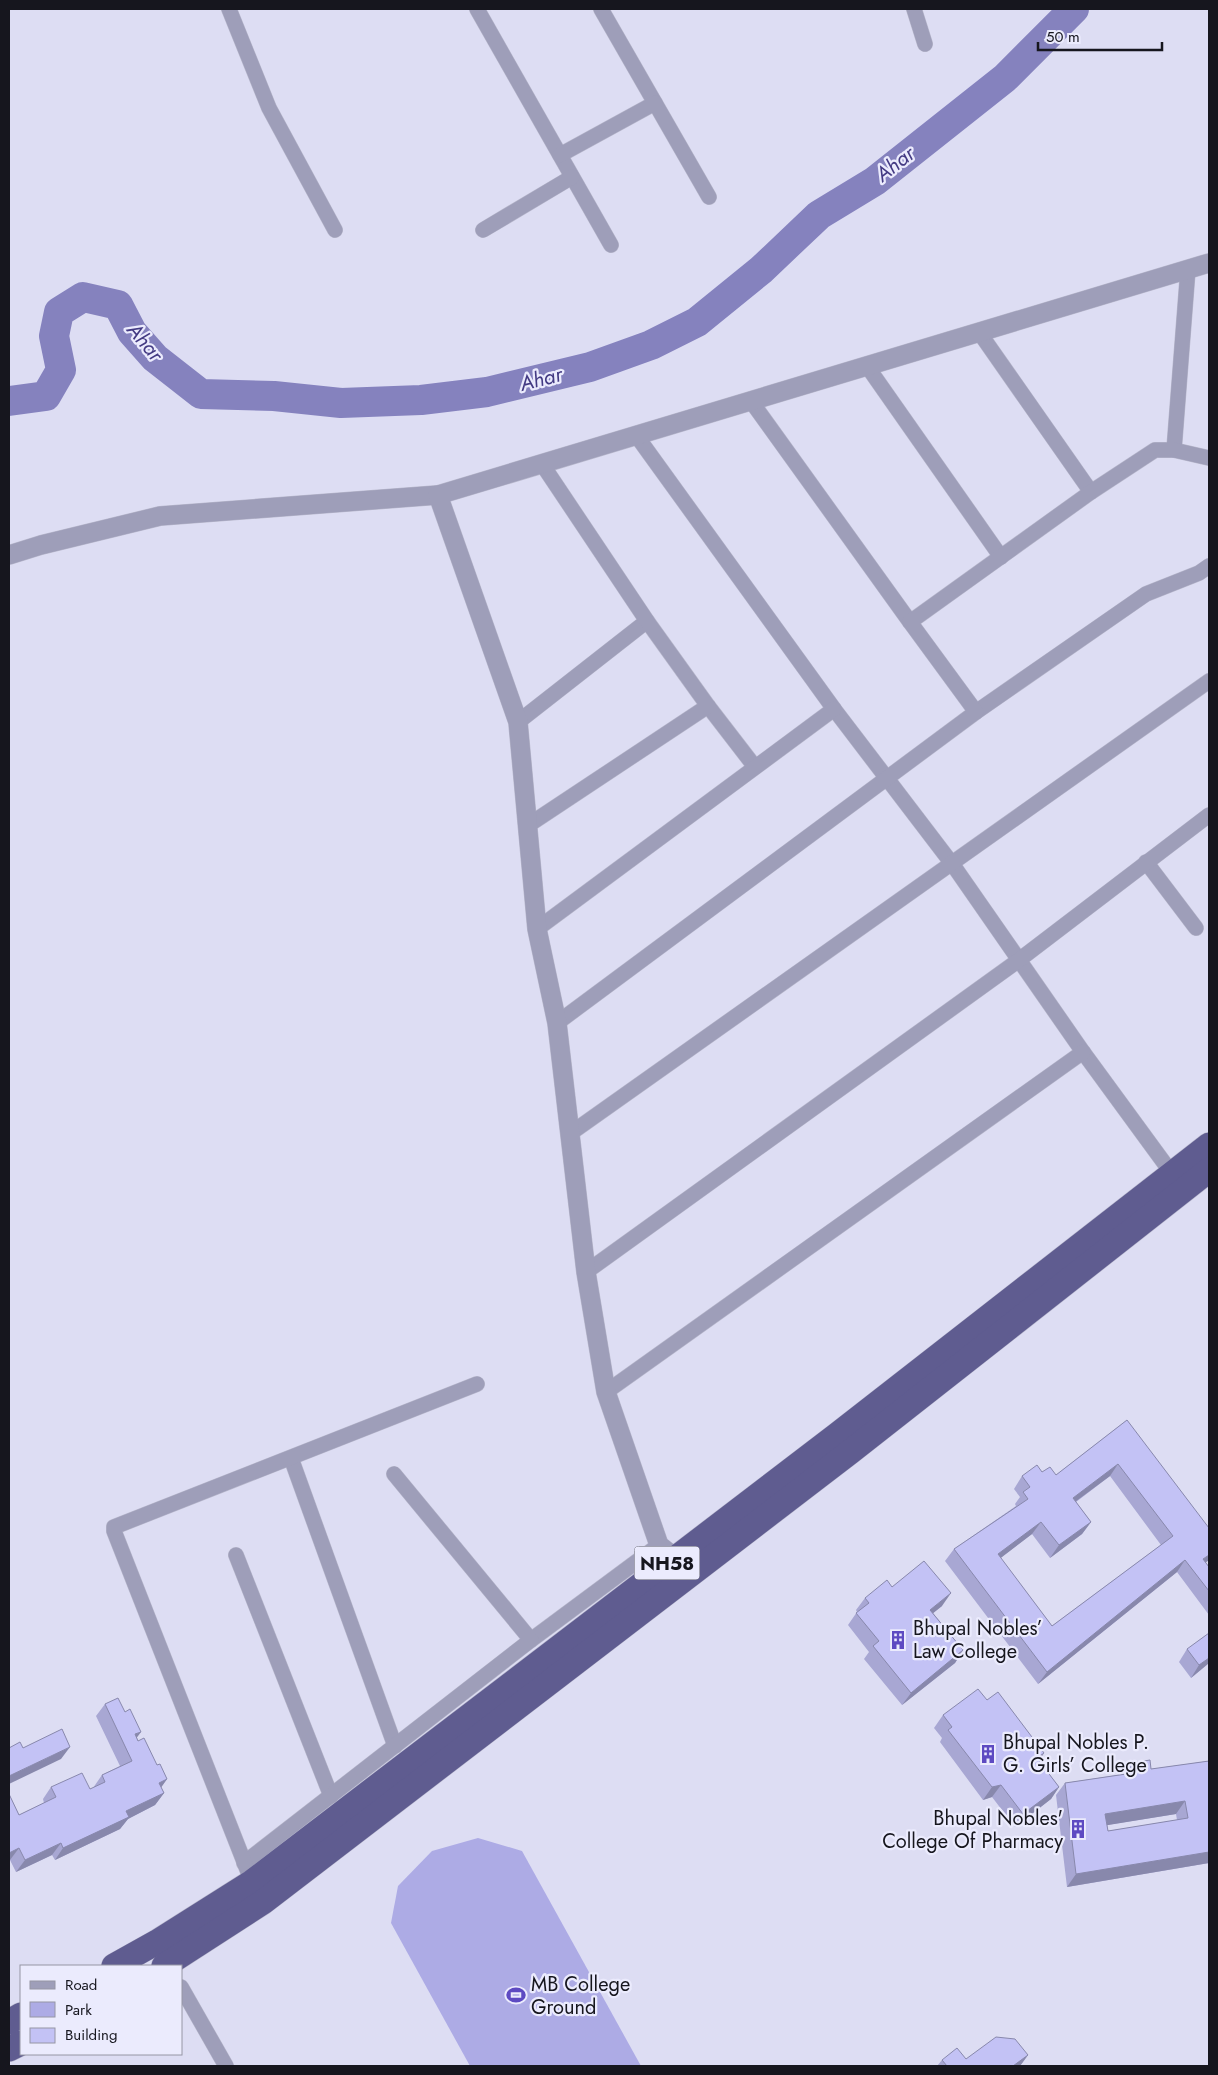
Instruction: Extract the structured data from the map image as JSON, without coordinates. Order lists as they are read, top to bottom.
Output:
{
  "streets": {
    "highway": ["NH58"]
  },
  "water": ["Ahar"],
  "places": {
    "building": ["Bhupal Nobles’ Law College", "Bhupal Nobles P. G. Girls’ College", "Bhupal Nobles' College Of Pharmacy"],
    "sports": ["MB College Ground"]
  },
  "legend": ["Road", "Park", "Building"],
  "scale_bar": "50 m"
}
